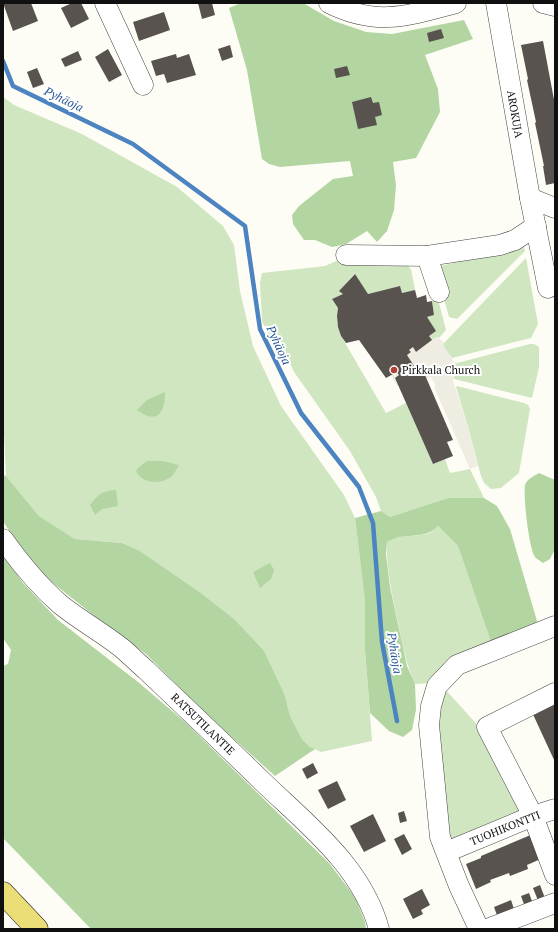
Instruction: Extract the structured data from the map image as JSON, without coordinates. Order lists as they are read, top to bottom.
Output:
{
  "streets": {
    "street": ["AROKUJA", "RATSUTILANTIE", "TUOHIKONTTI"]
  },
  "water": ["Pyhäoja"],
  "places": ["Pirkkala Church"]
}
